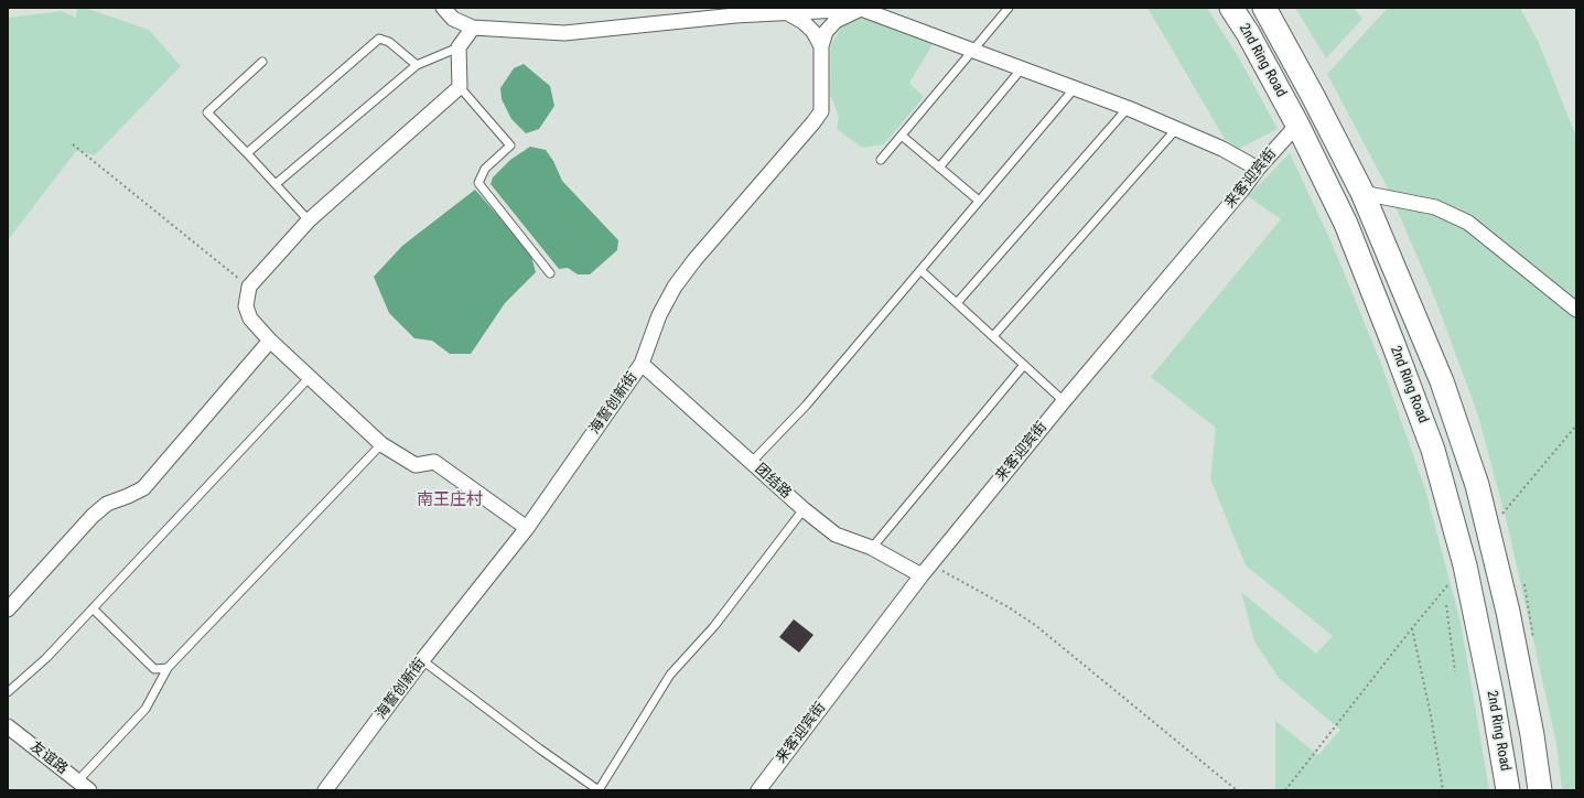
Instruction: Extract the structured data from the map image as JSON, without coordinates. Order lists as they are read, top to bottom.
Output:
{
  "streets": {
    "main road": ["2nd Ring Road"],
    "street": [
      "来客迎宾街",
      "海誓创新街",
      "团结路",
      "友谊路"
    ]
  },
  "crossings": [
    ["2nd Ring Road", "来客迎宾街"],
    ["来客迎宾街", "团结路"],
    ["海誓创新街", "团结路"]
  ],
  "districts": ["南王庄村"]
}
